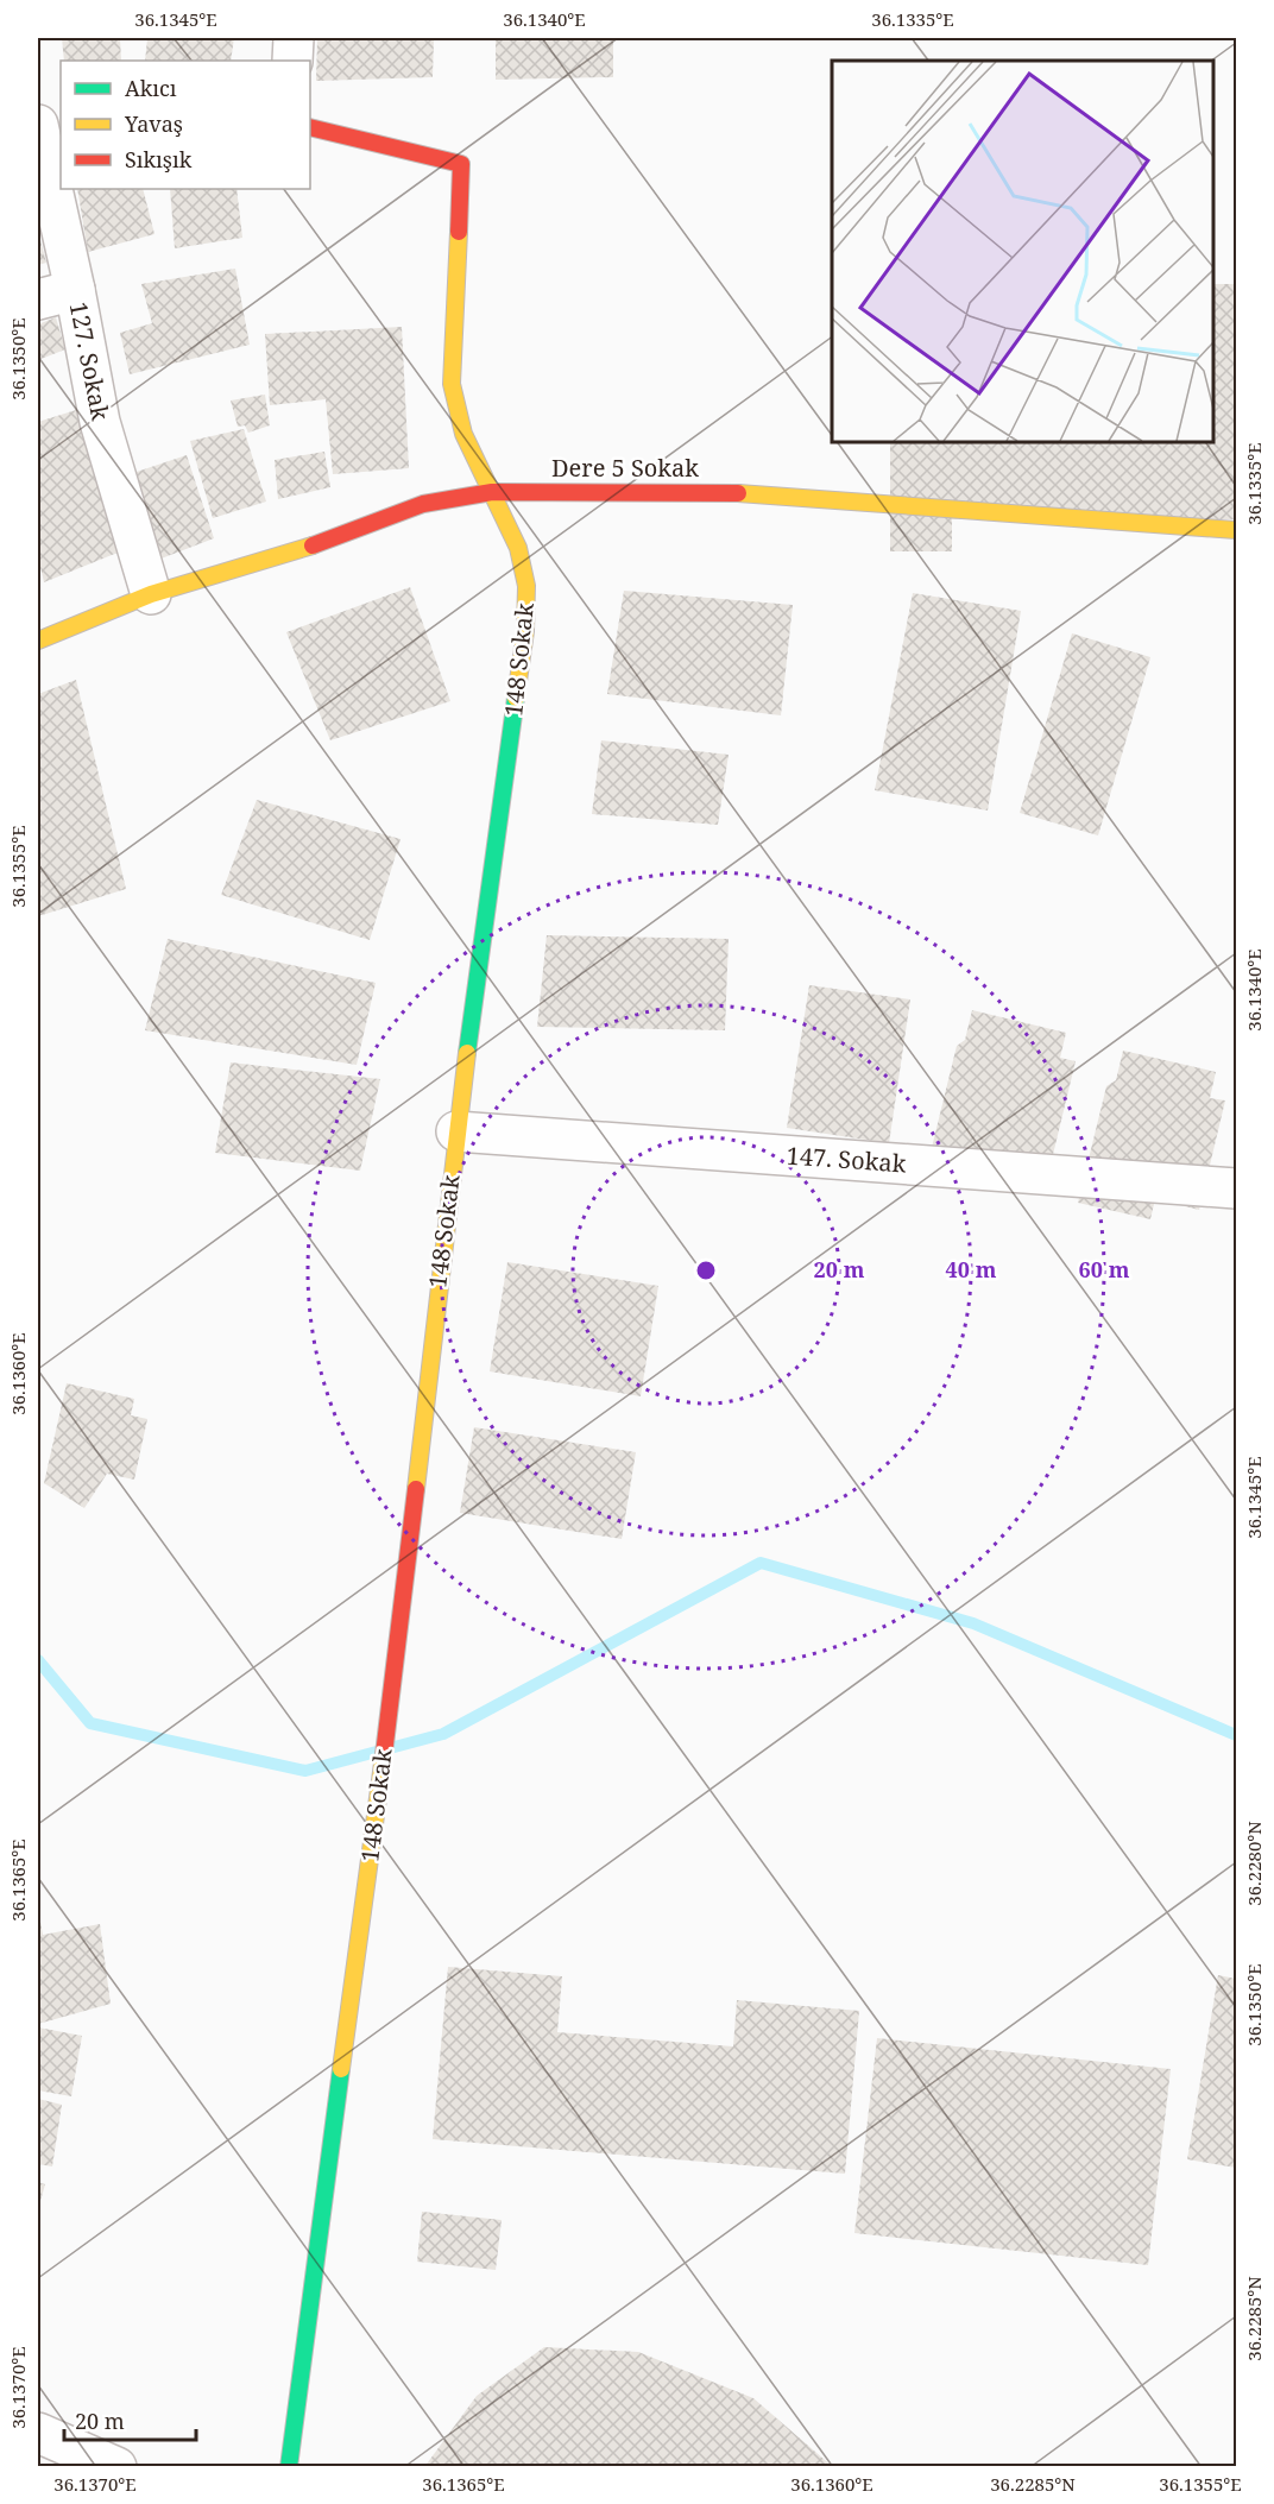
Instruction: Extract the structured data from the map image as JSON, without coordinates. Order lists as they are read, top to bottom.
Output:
{
  "streets": {
    "street": [
      "127. Sokak",
      "Dere 5 Sokak",
      "148 Sokak",
      "147. Sokak"
    ]
  },
  "crossings": [
    ["127. Sokak", "Dere 5 Sokak"],
    ["Dere 5 Sokak", "148 Sokak"],
    ["148 Sokak", "147. Sokak"]
  ],
  "legend": ["Akıcı", "Yavaş", "Sıkışık"],
  "scale_bar": "20 m",
  "coordinates": [
    "36.1345°E",
    "36.1340°E",
    "36.1335°E",
    "36.1350°E",
    "36.1355°E",
    "36.1360°E",
    "36.2280°N",
    "36.1365°E",
    "36.2285°N",
    "36.1370°E"
  ],
  "rings": ["20 m", "40 m", "60 m"]
}
